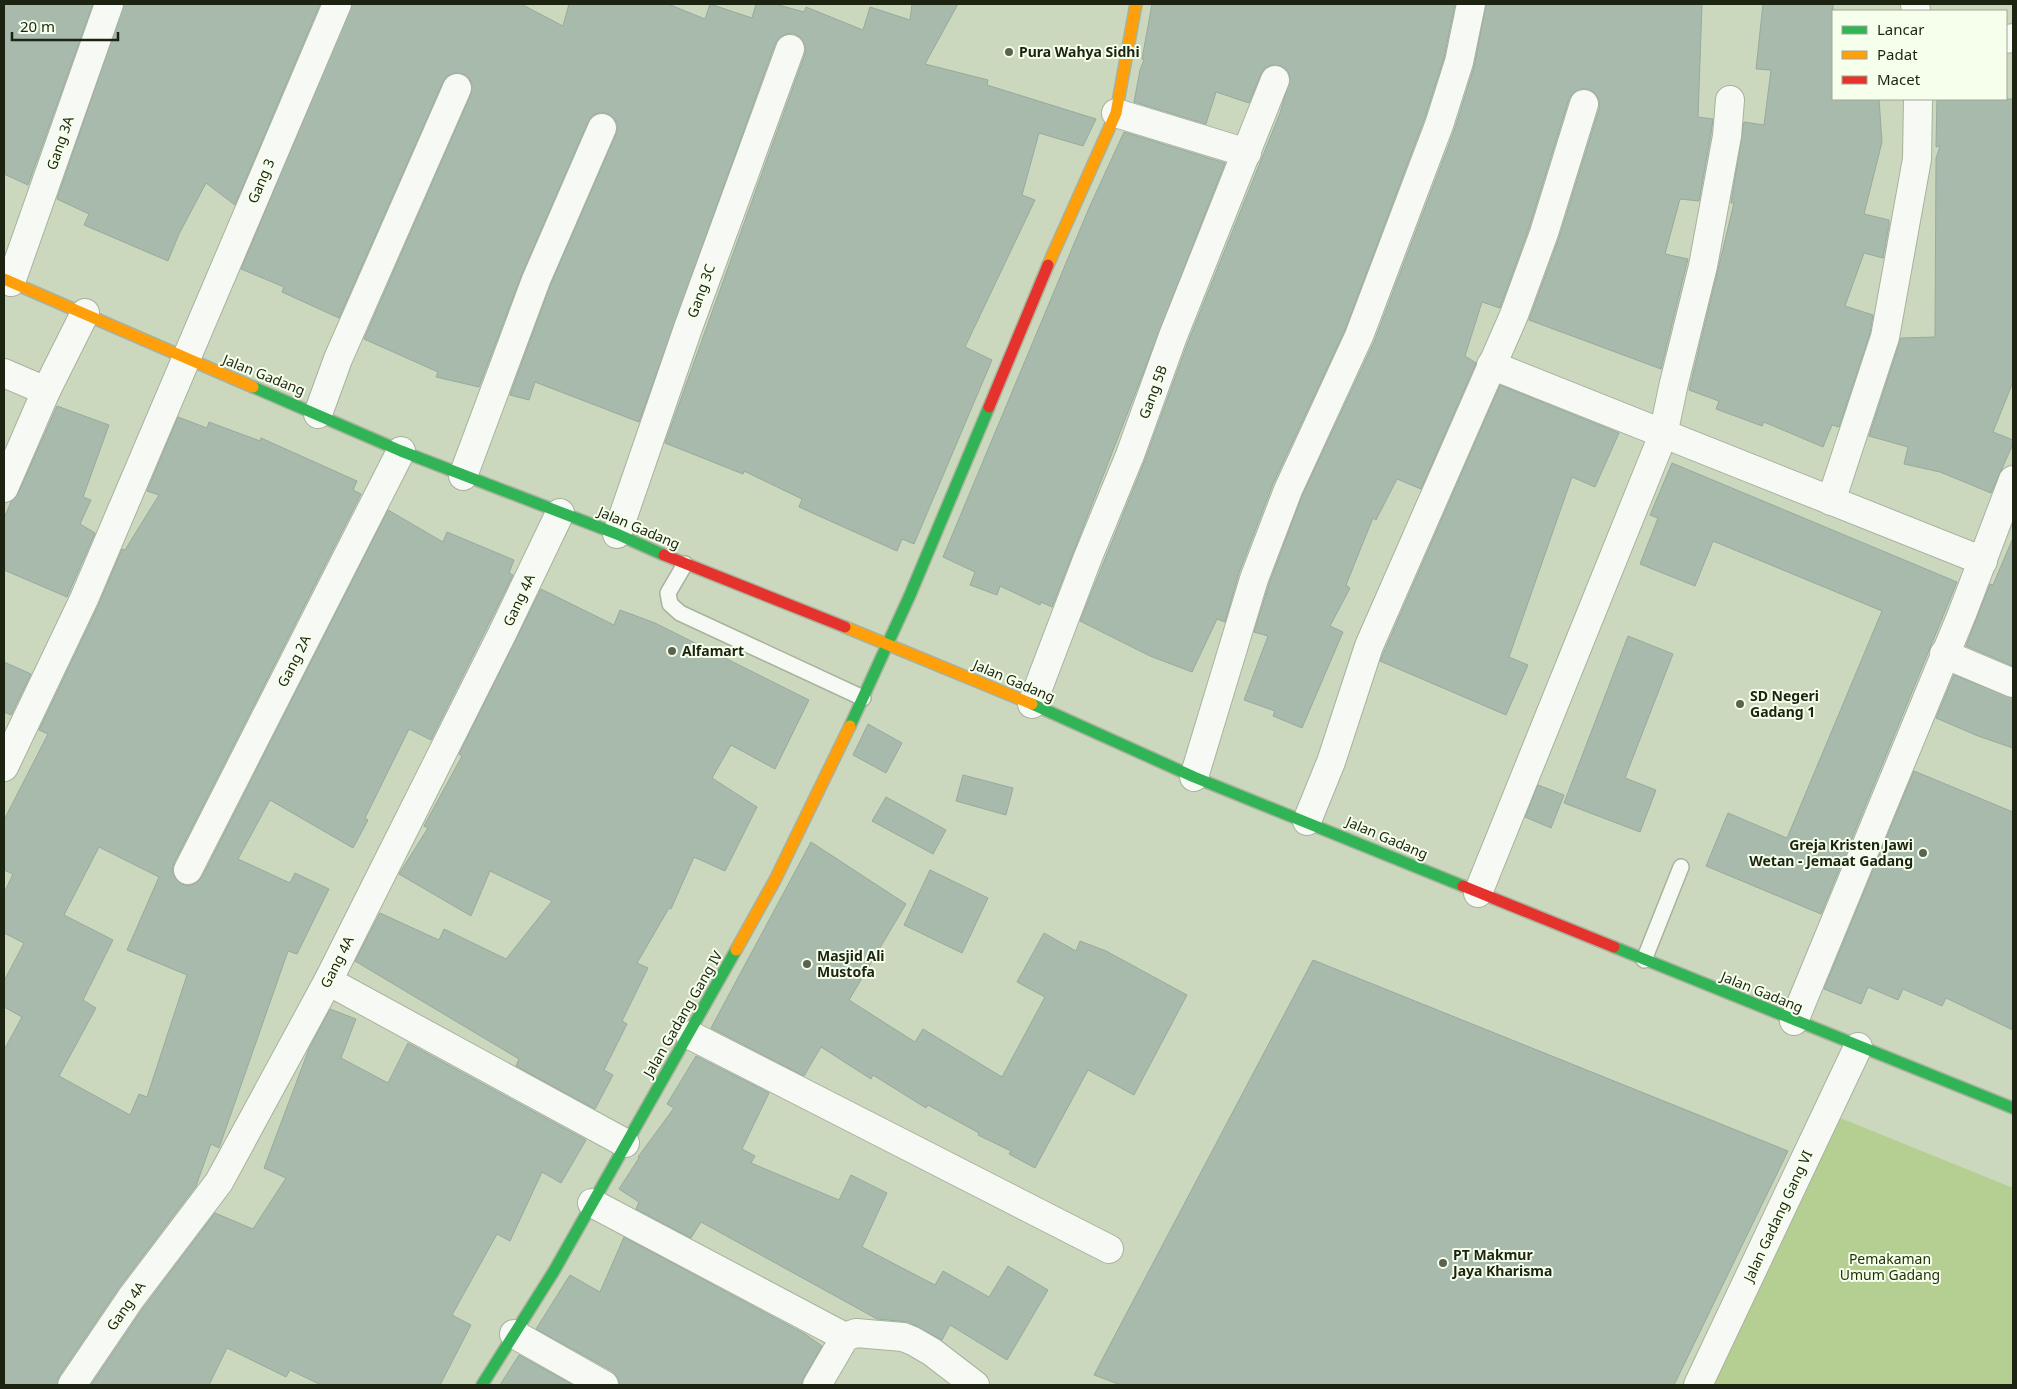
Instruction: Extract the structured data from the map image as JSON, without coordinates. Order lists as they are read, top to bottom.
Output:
{
  "streets": {
    "main road": ["Jalan Gadang", "Jalan Gadang Gang IV"],
    "street": [
      "Gang 3A",
      "Gang 3",
      "Gang 3C",
      "Gang 5B",
      "Gang 4A",
      "Gang 2A",
      "Jalan Gadang Gang VI"
    ]
  },
  "crossings": [
    ["Gang 3A", "Jalan Gadang"],
    ["Gang 3", "Jalan Gadang"],
    ["Gang 3C", "Jalan Gadang"],
    ["Jalan Gadang", "Gang 5B"],
    ["Jalan Gadang", "Gang 4A"],
    ["Jalan Gadang", "Gang 2A"],
    ["Jalan Gadang", "Jalan Gadang Gang IV"],
    ["Jalan Gadang", "Jalan Gadang Gang VI"]
  ],
  "parks": ["Pemakaman Umum Gadang"],
  "places": [
    "Pura Wahya Sidhi",
    "Alfamart",
    "SD Negeri Gadang 1",
    "Greja Kristen Jawi Wetan - Jemaat Gadang",
    "Masjid Ali Mustofa",
    "PT Makmur Jaya Kharisma"
  ],
  "legend": ["Lancar", "Padat", "Macet"],
  "scale_bar": "20 m"
}
